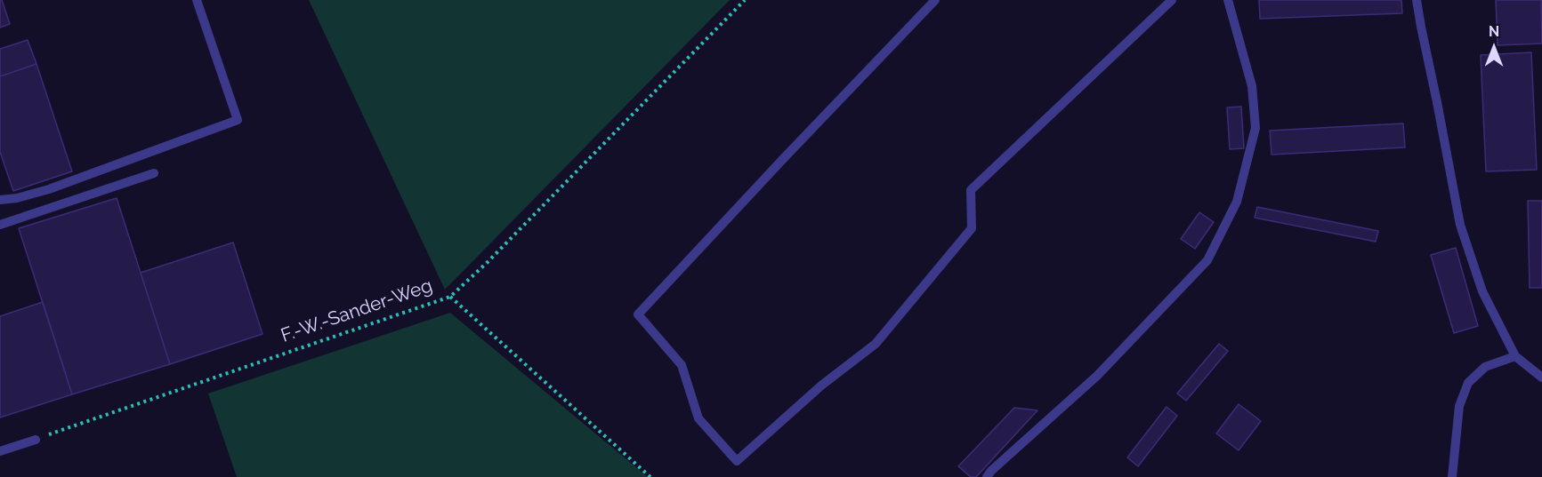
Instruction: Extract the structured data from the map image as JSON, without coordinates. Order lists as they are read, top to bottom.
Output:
{
  "streets": {
    "path": ["F.-W.-Sander-Weg"]
  },
  "north": "top"
}
